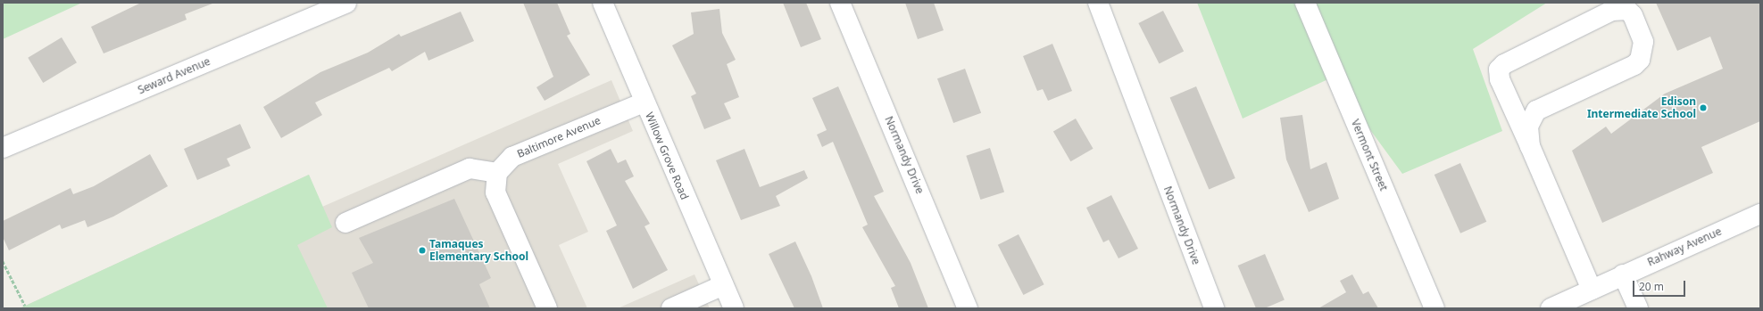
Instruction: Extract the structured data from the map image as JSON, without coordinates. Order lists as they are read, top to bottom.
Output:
{
  "streets": {
    "street": [
      "Seward Avenue",
      "Baltimore Avenue",
      "Normandy Drive",
      "Vermont Street",
      "Willow Grove Road",
      "Rahway Avenue"
    ]
  },
  "crossings": [
    ["Baltimore Avenue", "Willow Grove Road"]
  ],
  "places": ["Edison Intermediate School", "Tamaques Elementary School"],
  "scale_bar": "20 m"
}
